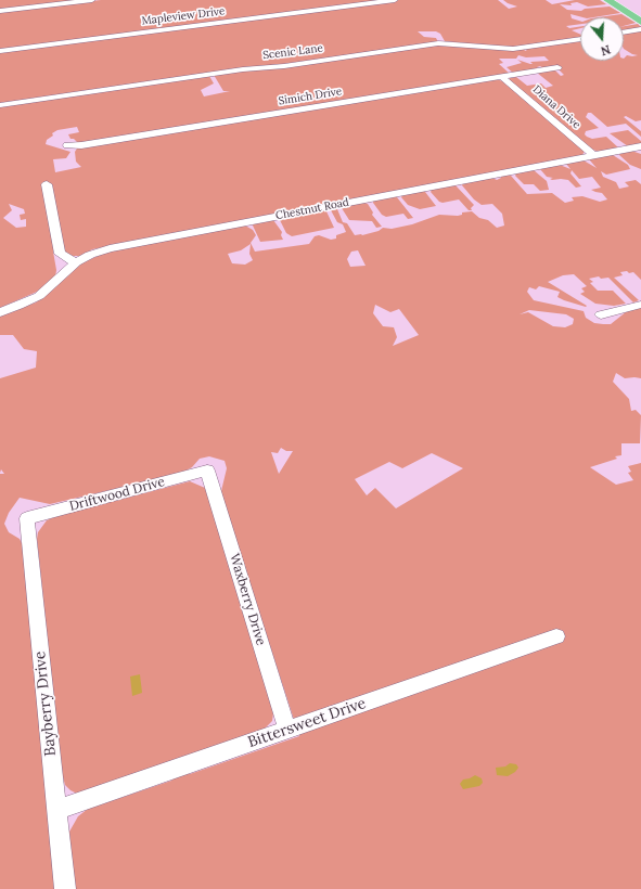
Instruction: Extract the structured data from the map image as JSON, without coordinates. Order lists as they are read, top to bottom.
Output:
{
  "streets": {
    "street": [
      "Mapleview Drive",
      "Scenic Lane",
      "Simich Drive",
      "Diana Drive",
      "Chestnut Road",
      "Driftwood Drive",
      "Waxberry Drive",
      "Bayberry Drive",
      "Bittersweet Drive"
    ]
  },
  "crossings": [
    ["Simich Drive", "Diana Drive"],
    ["Diana Drive", "Chestnut Road"],
    ["Driftwood Drive", "Waxberry Drive"],
    ["Driftwood Drive", "Bayberry Drive"],
    ["Waxberry Drive", "Bittersweet Drive"],
    ["Bayberry Drive", "Bittersweet Drive"]
  ],
  "north": "bottom"
}
